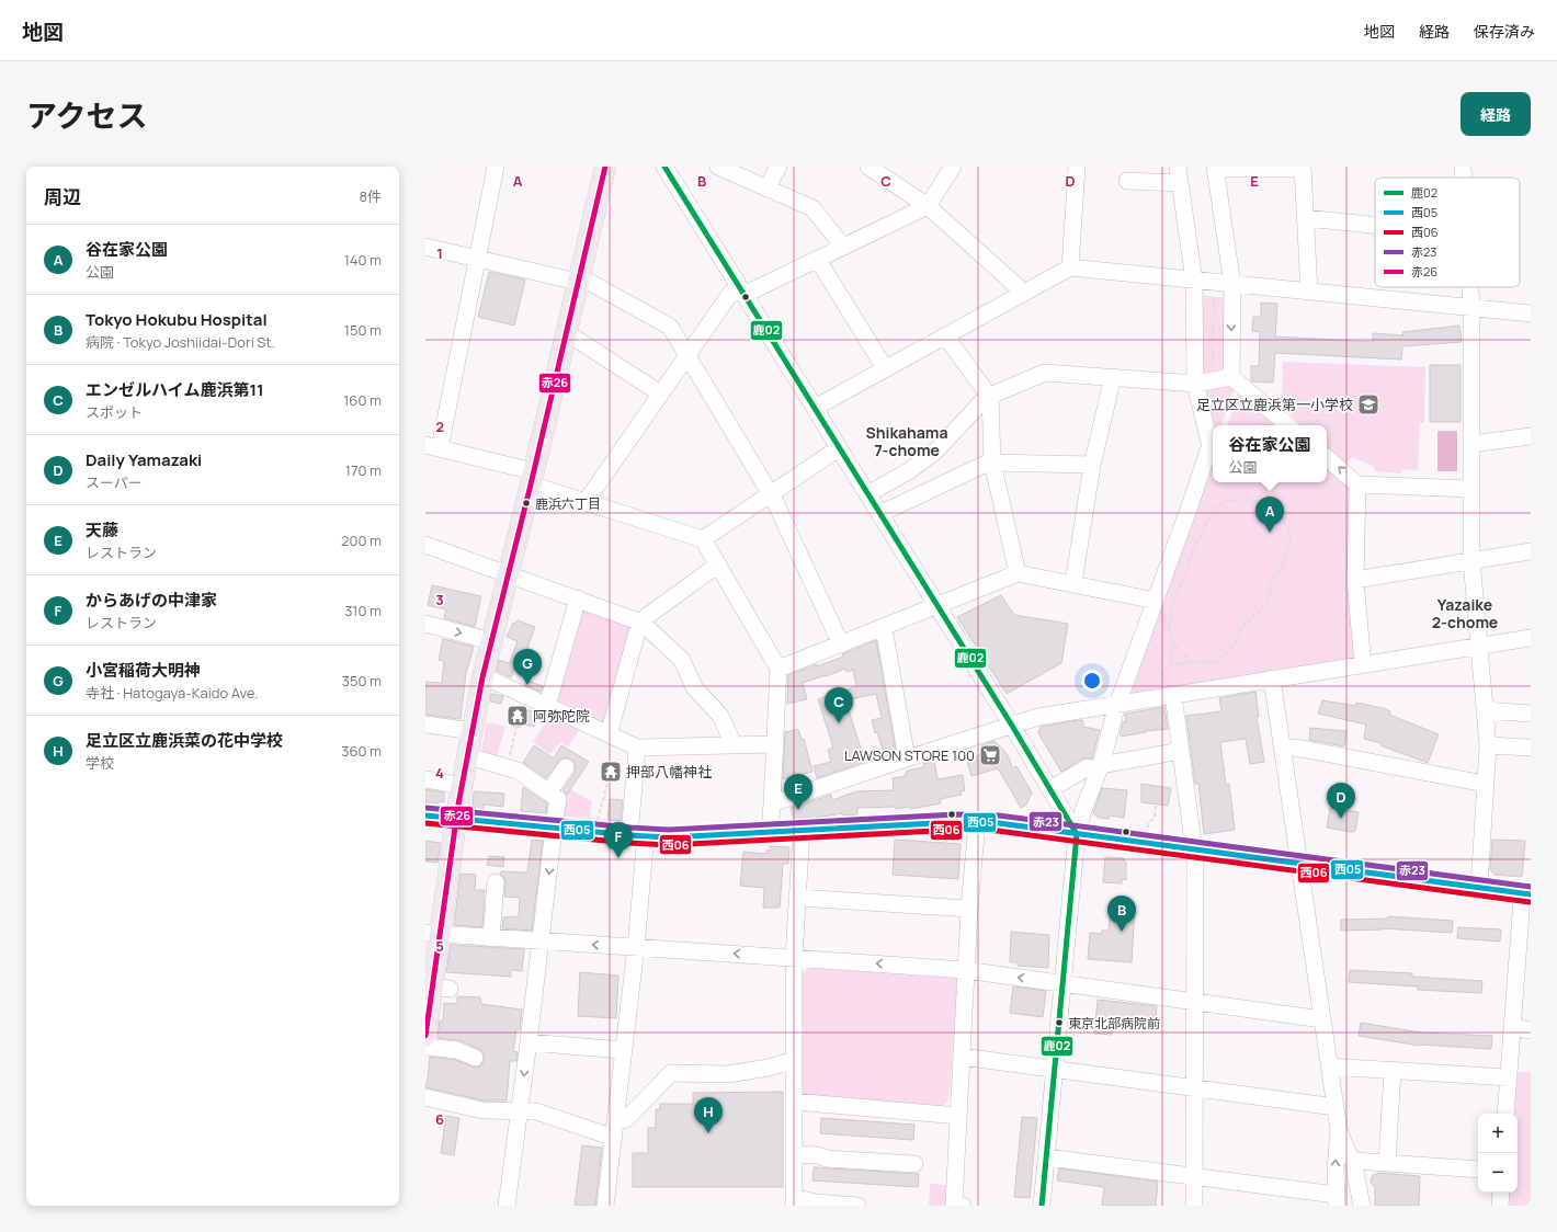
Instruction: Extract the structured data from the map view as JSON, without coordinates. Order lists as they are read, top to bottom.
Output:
{
  "districts": ["Shikahama 7-chome", "Yazaike 2-chome"],
  "places": {
    "school or university": ["足立区立鹿浜第一小学校"],
    "other": ["鹿浜六丁目", "東京北部病院前"],
    "temple": ["阿弥陀院", "押部八幡神社"],
    "supermarket": ["LAWSON STORE 100"]
  },
  "lines": [
    "transit line 鹿02",
    "transit line 赤26",
    "transit line 赤23",
    "transit line 西05",
    "transit line 西06"
  ],
  "legend": [
    "鹿02",
    "西05",
    "西06",
    "赤23",
    "赤26"
  ],
  "page": {
    "header": "地図",
    "nav": ["地図", "経路", "保存済み"],
    "title": "アクセス",
    "buttons": "経路",
    "heading": ["周辺", "8件"],
    "list": [
      {
        "mark": "A",
        "name": "谷在家公園",
        "note": "公園",
        "value": "140 m"
      },
      {
        "mark": "B",
        "name": "Tokyo Hokubu Hospital",
        "note": "病院 · Tokyo Joshiidai-Dori St.",
        "value": "150 m"
      },
      {
        "mark": "C",
        "name": "エンゼルハイム鹿浜第11",
        "note": "スポット",
        "value": "160 m"
      },
      {
        "mark": "D",
        "name": "Daily Yamazaki",
        "note": "スーパー",
        "value": "170 m"
      },
      {
        "mark": "E",
        "name": "天藤",
        "note": "レストラン",
        "value": "200 m"
      },
      {
        "mark": "F",
        "name": "からあげの中津家",
        "note": "レストラン",
        "value": "310 m"
      },
      {
        "mark": "G",
        "name": "小宮稲荷大明神",
        "note": "寺社 · Hatogaya-Kaido Ave.",
        "value": "350 m"
      },
      {
        "mark": "H",
        "name": "足立区立鹿浜菜の花中学校",
        "note": "学校",
        "value": "360 m"
      }
    ],
    "popup": ["谷在家公園", "公園"],
    "pins": [
      "A",
      "G",
      "C",
      "E",
      "D",
      "F",
      "B",
      "H"
    ],
    "map_buttons": ["+", "−"]
  },
  "grid": {
    "columns": [
      "A",
      "B",
      "C",
      "D",
      "E"
    ],
    "rows": [
      "1",
      "2",
      "3",
      "4",
      "5",
      "6"
    ]
  }
}
